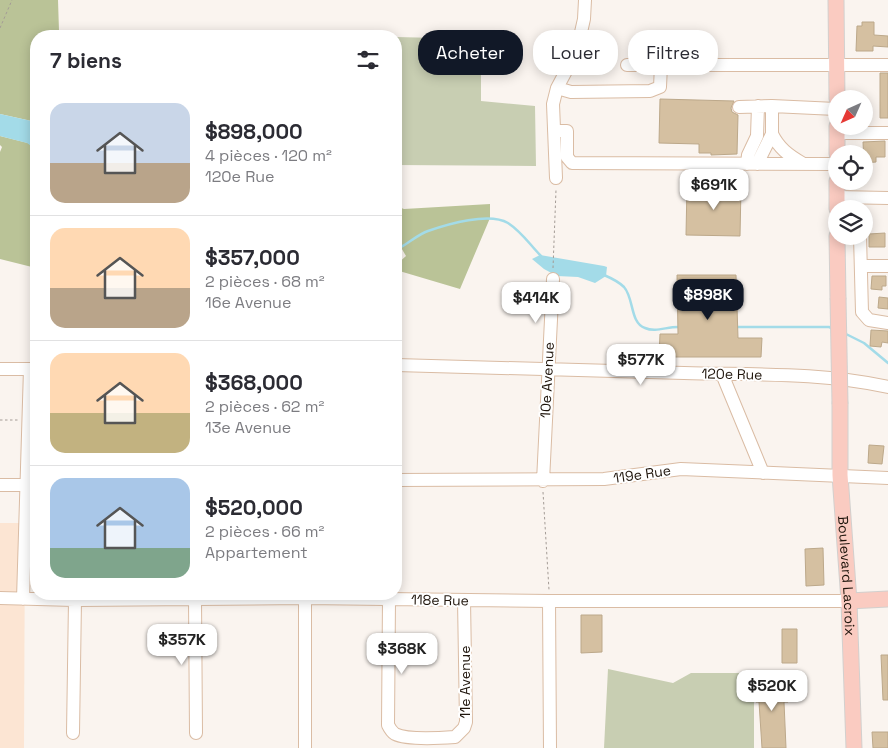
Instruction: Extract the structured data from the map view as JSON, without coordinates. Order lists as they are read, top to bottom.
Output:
{
  "streets": {
    "main road": ["Boulevard Lacroix"],
    "street": [
      "120e Rue",
      "10e Avenue",
      "119e Rue",
      "118e Rue",
      "11e Avenue"
    ]
  },
  "crossings": [
    ["120e Rue", "10e Avenue"],
    ["10e Avenue", "119e Rue"],
    ["119e Rue", "Boulevard Lacroix"],
    ["Boulevard Lacroix", "118e Rue"],
    ["118e Rue", "11e Avenue"]
  ],
  "north": "bottom left",
  "page": {
    "chip": ["Acheter", "Louer", "Filtres"],
    "heading": "7 biens",
    "list": [
      {
        "name": "$898,000",
        "note": "4 pièces · 120 m² · 120e Rue"
      },
      {
        "name": "$357,000",
        "note": "2 pièces · 68 m² · 16e Avenue"
      },
      {
        "name": "$368,000",
        "note": "2 pièces · 62 m² · 13e Avenue"
      },
      {
        "name": "$520,000",
        "note": "2 pièces · 66 m² · Appartement"
      }
    ],
    "price": [
      "$691K",
      "$898K",
      "$414K",
      "$577K",
      "$357K",
      "$368K",
      "$520K"
    ]
  }
}
